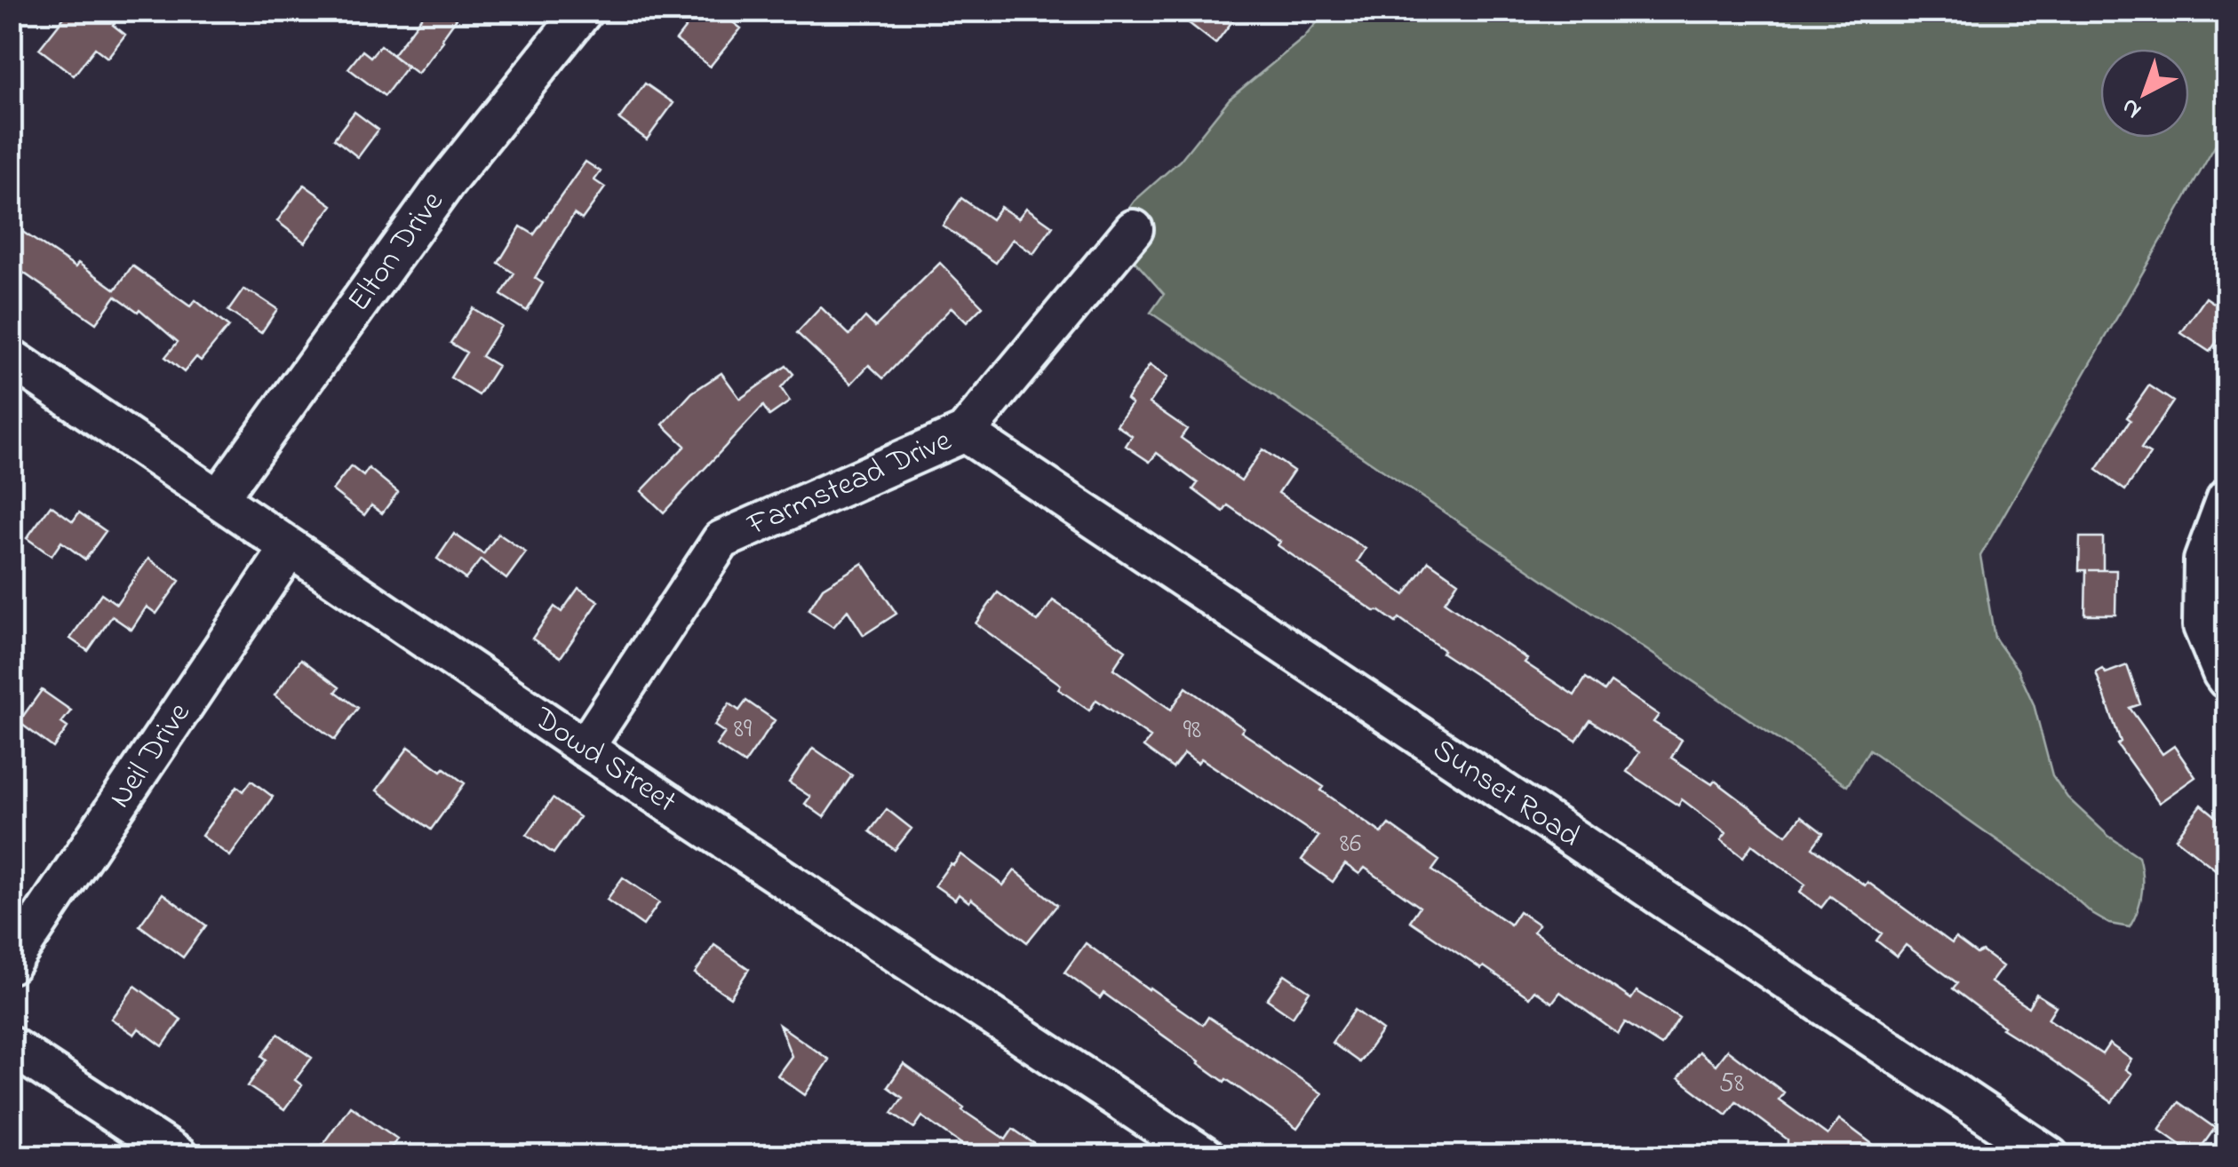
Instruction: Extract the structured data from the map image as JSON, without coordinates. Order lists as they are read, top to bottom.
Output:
{
  "streets": {
    "street": [
      "Elton Drive",
      "Farmstead Drive",
      "Neil Drive",
      "Dowd Street",
      "Sunset Road"
    ]
  },
  "crossings": [
    ["Elton Drive", "Dowd Street"],
    ["Farmstead Drive", "Dowd Street"],
    ["Farmstead Drive", "Sunset Road"],
    ["Neil Drive", "Dowd Street"]
  ],
  "house_numbers": [
    "89",
    "98",
    "86",
    "58"
  ],
  "north": "bottom left"
}
